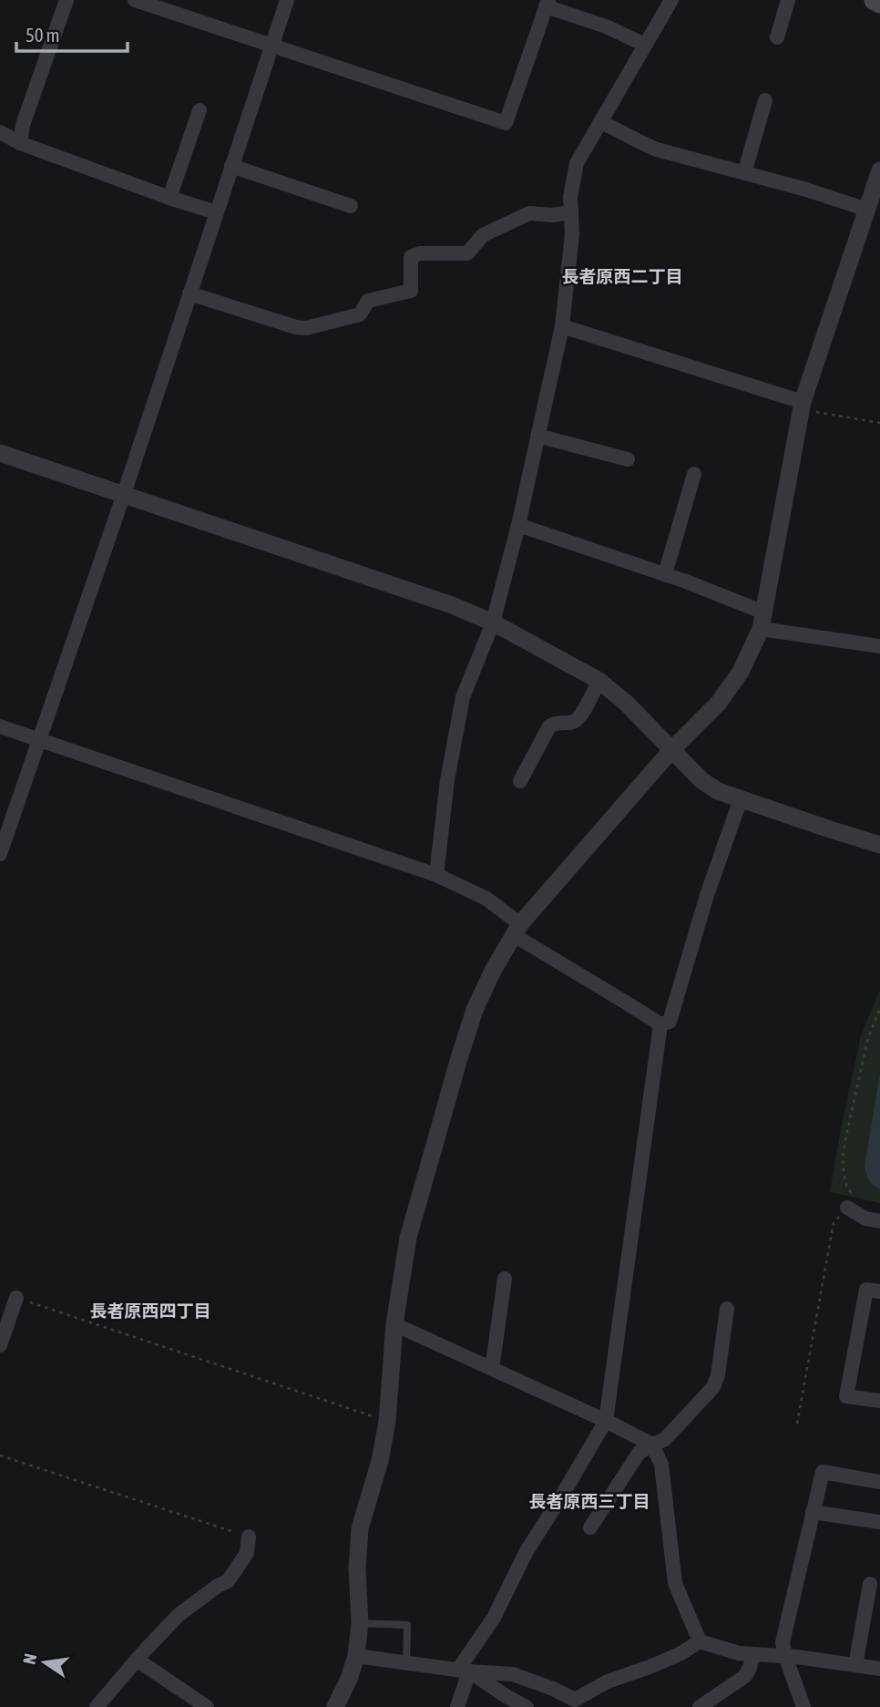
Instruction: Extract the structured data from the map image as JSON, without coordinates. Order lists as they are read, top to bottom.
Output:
{
  "districts": ["長者原西二丁目", "長者原西四丁目", "長者原西三丁目"],
  "scale_bar": "50 m",
  "north": "left"
}
